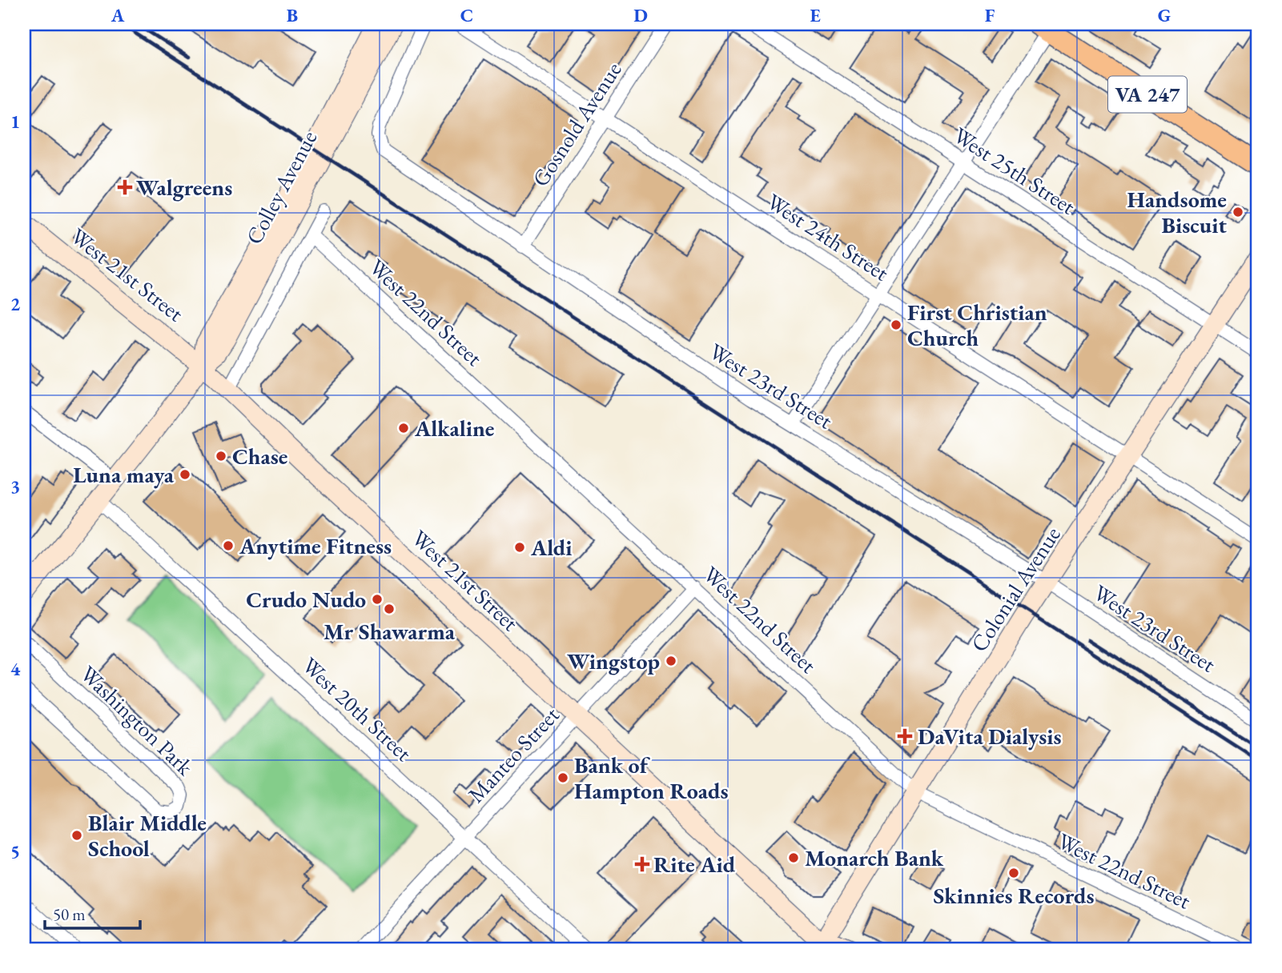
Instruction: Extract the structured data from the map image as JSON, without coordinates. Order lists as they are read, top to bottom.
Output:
{
  "streets": {
    "main road": [
      "VA 247",
      "Colley Avenue",
      "West 21st Street",
      "Colonial Avenue"
    ],
    "street": [
      "Gosnold Avenue",
      "West 25th Street",
      "West 24th Street",
      "West 22nd Street",
      "West 23rd Street",
      "West 20th Street",
      "Washington Park",
      "Manteo Street"
    ]
  },
  "crossings": [
    ["Gosnold Avenue", "West 24th Street"],
    ["Gosnold Avenue", "West 23rd Street"],
    ["West 25th Street", "Colonial Avenue"],
    ["Colley Avenue", "West 21st Street"],
    ["Colley Avenue", "West 20th Street"],
    ["West 24th Street", "Colonial Avenue"],
    ["West 21st Street", "Colonial Avenue"],
    ["West 21st Street", "Manteo Street"],
    ["West 22nd Street", "Colonial Avenue"],
    ["West 22nd Street", "Manteo Street"],
    ["West 23rd Street", "Colonial Avenue"],
    ["West 20th Street", "Manteo Street"]
  ],
  "places": {
    "health": ["Walgreens", "DaVita Dialysis", "Rite Aid"],
    "other": [
      "Handsome Biscuit",
      "First Christian Church",
      "Alkaline",
      "Chase",
      "Luna maya",
      "Anytime Fitness",
      "Aldi",
      "Crudo Nudo",
      "Mr Shawarma",
      "Wingstop",
      "Bank of Hampton Roads",
      "Blair Middle School",
      "Monarch Bank",
      "Skinnies Records"
    ]
  },
  "scale_bar": "50 m",
  "grid": {
    "columns": [
      "A",
      "B",
      "C",
      "D",
      "E",
      "F",
      "G"
    ],
    "rows": [
      "1",
      "2",
      "3",
      "4",
      "5"
    ]
  }
}
